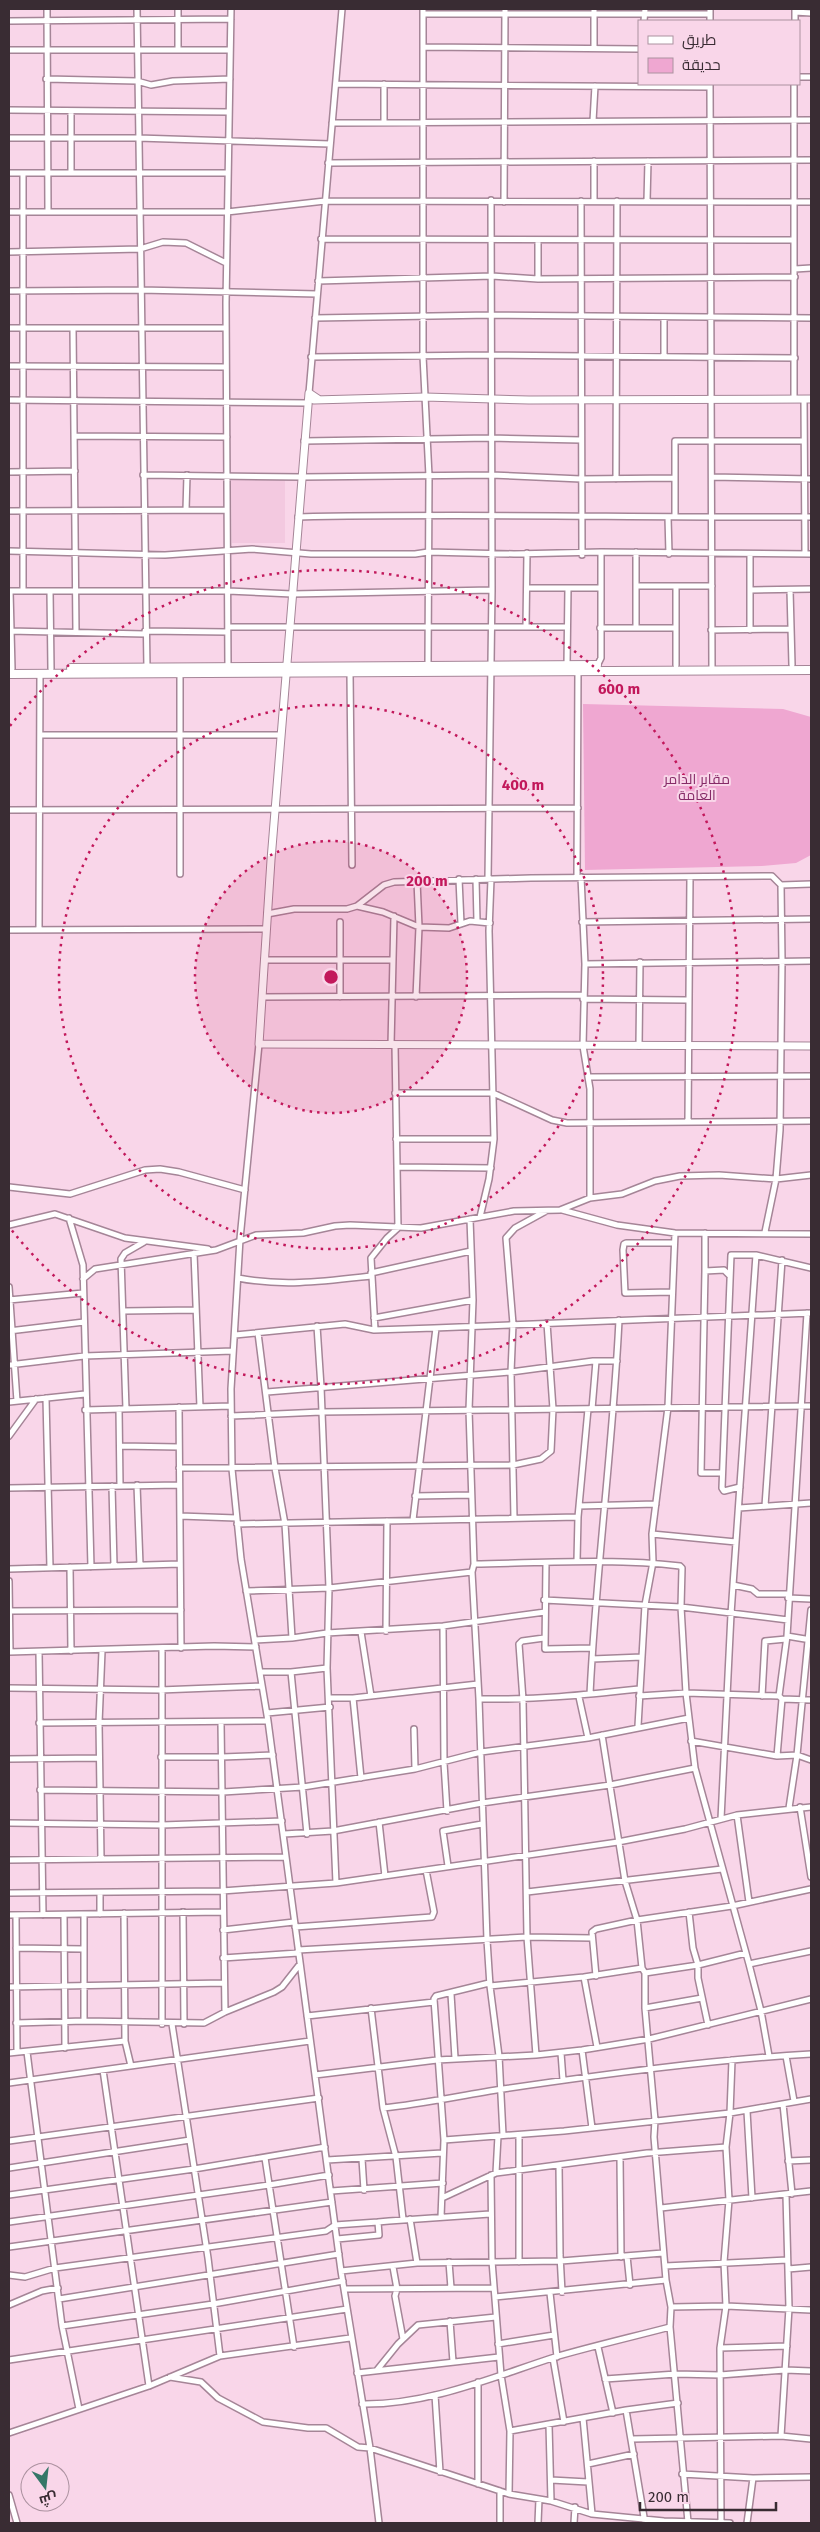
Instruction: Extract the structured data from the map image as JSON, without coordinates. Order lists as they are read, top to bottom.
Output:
{
  "parks": ["مقابر الدامر العامة"],
  "legend": ["طريق", "حديقة"],
  "scale_bar": "200 m",
  "north": "bottom",
  "rings": ["600 m", "400 m", "200 m"]
}
